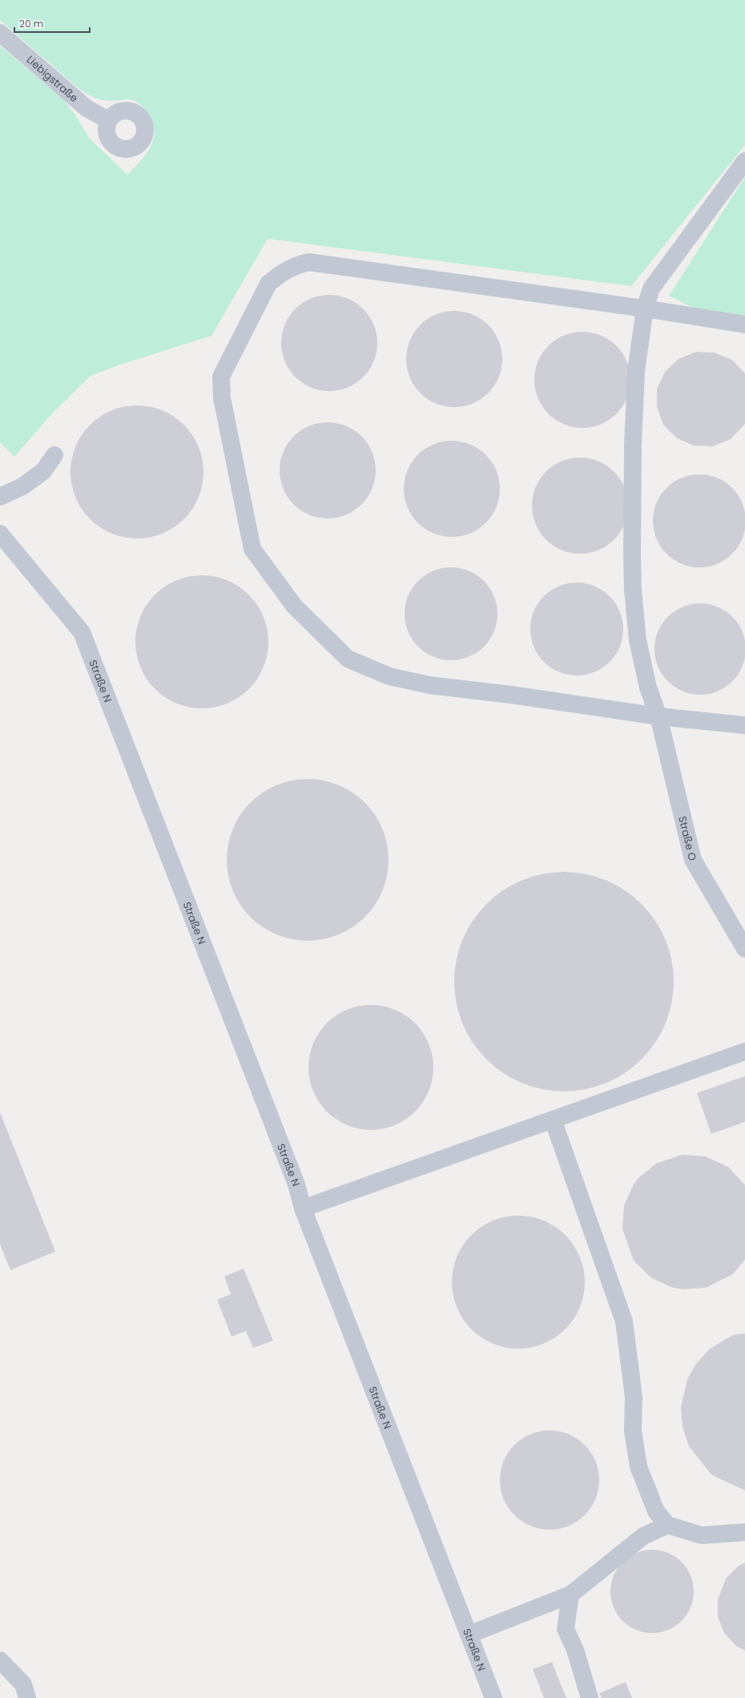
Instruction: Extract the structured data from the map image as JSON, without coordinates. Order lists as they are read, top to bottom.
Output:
{
  "streets": {
    "street": ["Liebigstraße", "Straße N", "Straße O"]
  },
  "scale_bar": "20 m"
}
